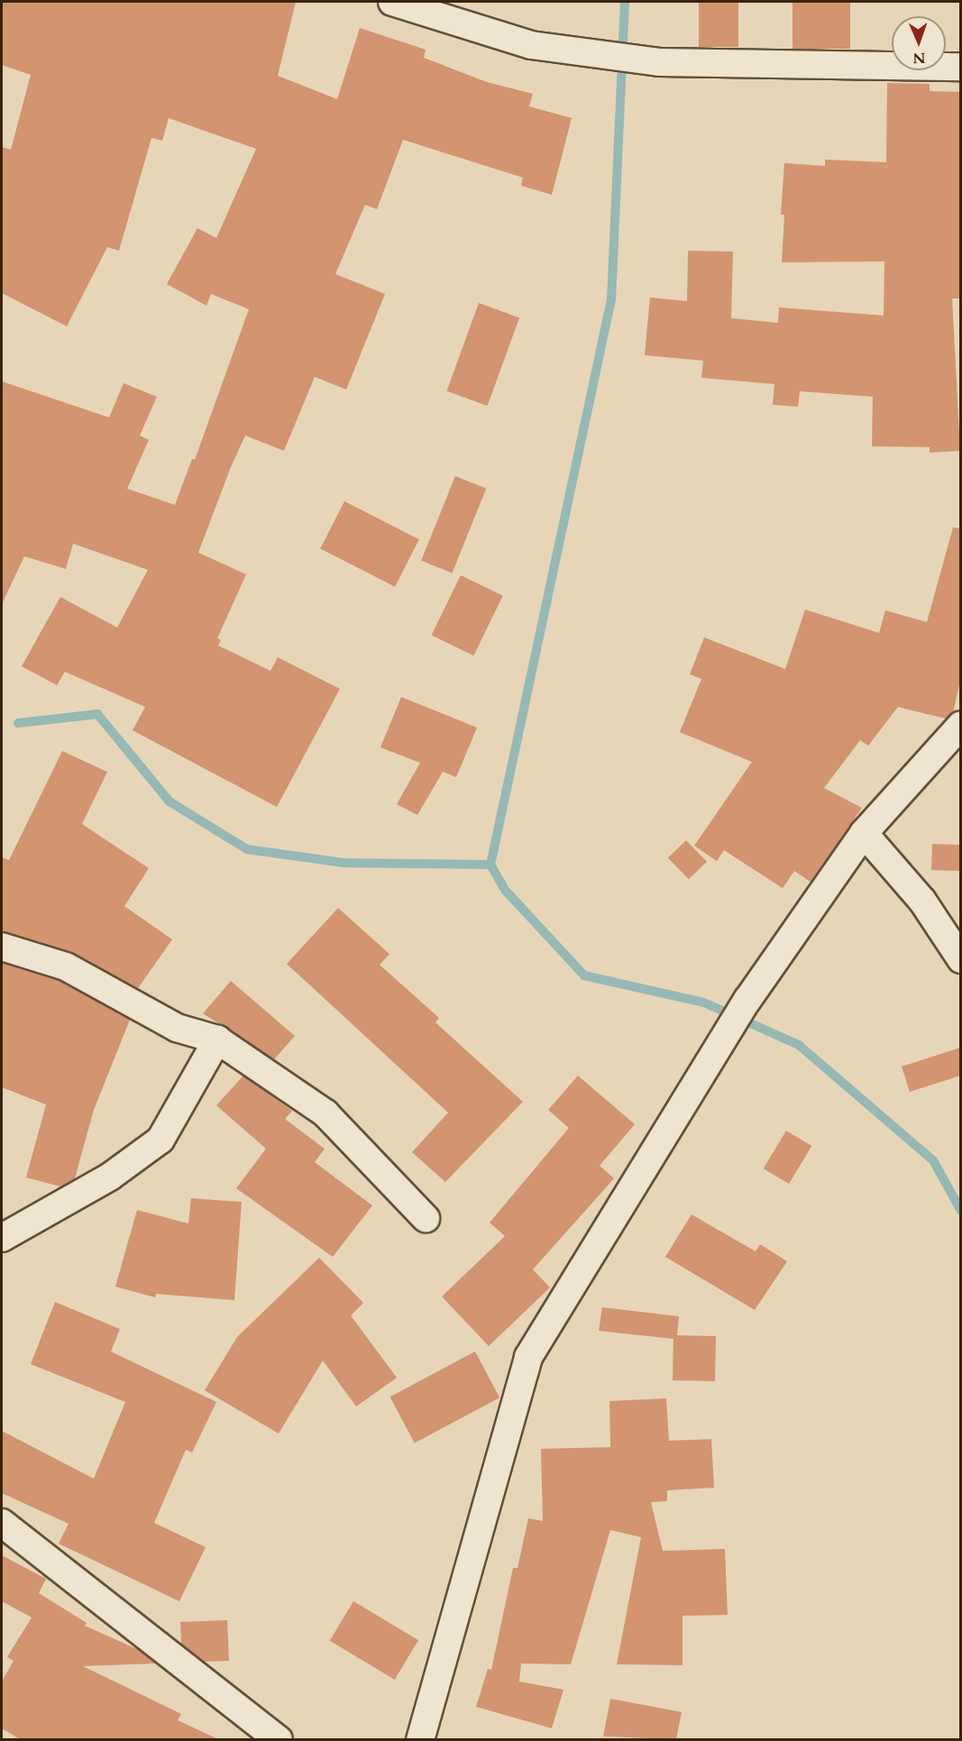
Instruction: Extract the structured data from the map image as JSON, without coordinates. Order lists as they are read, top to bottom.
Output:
{
  "north": "bottom"
}
